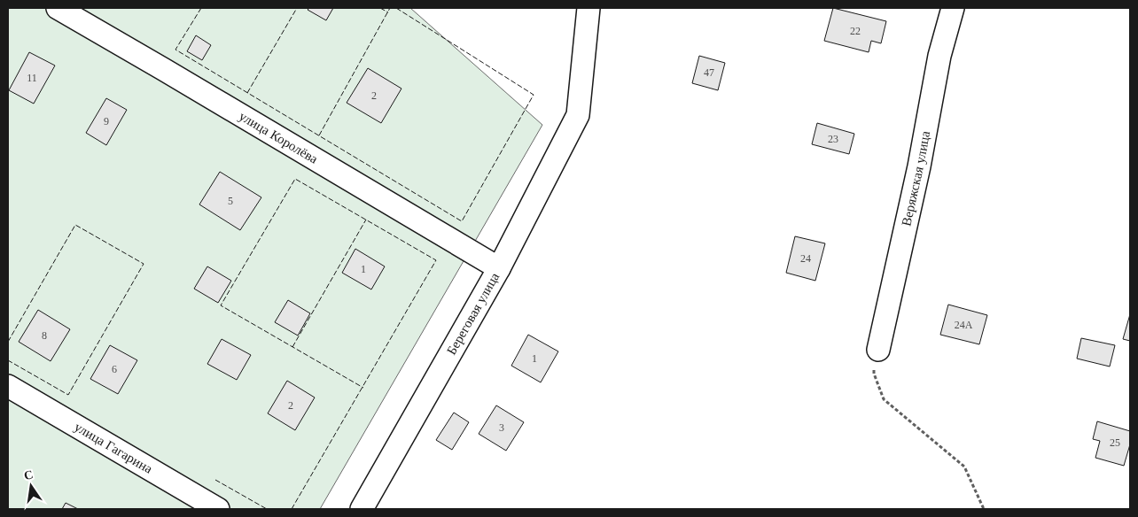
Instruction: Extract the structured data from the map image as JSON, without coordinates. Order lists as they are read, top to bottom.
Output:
{
  "streets": {
    "street": [
      "улица Королёва",
      "Веряжская улица",
      "Береговая улица",
      "улица Гагарина"
    ]
  },
  "crossings": [
    ["улица Королёва", "Береговая улица"]
  ],
  "house_numbers": [
    "22",
    "47",
    "11",
    "2",
    "9",
    "23",
    "5",
    "24",
    "1",
    "24А",
    "8",
    "1",
    "6",
    "2",
    "3",
    "25"
  ],
  "north": "top"
}
